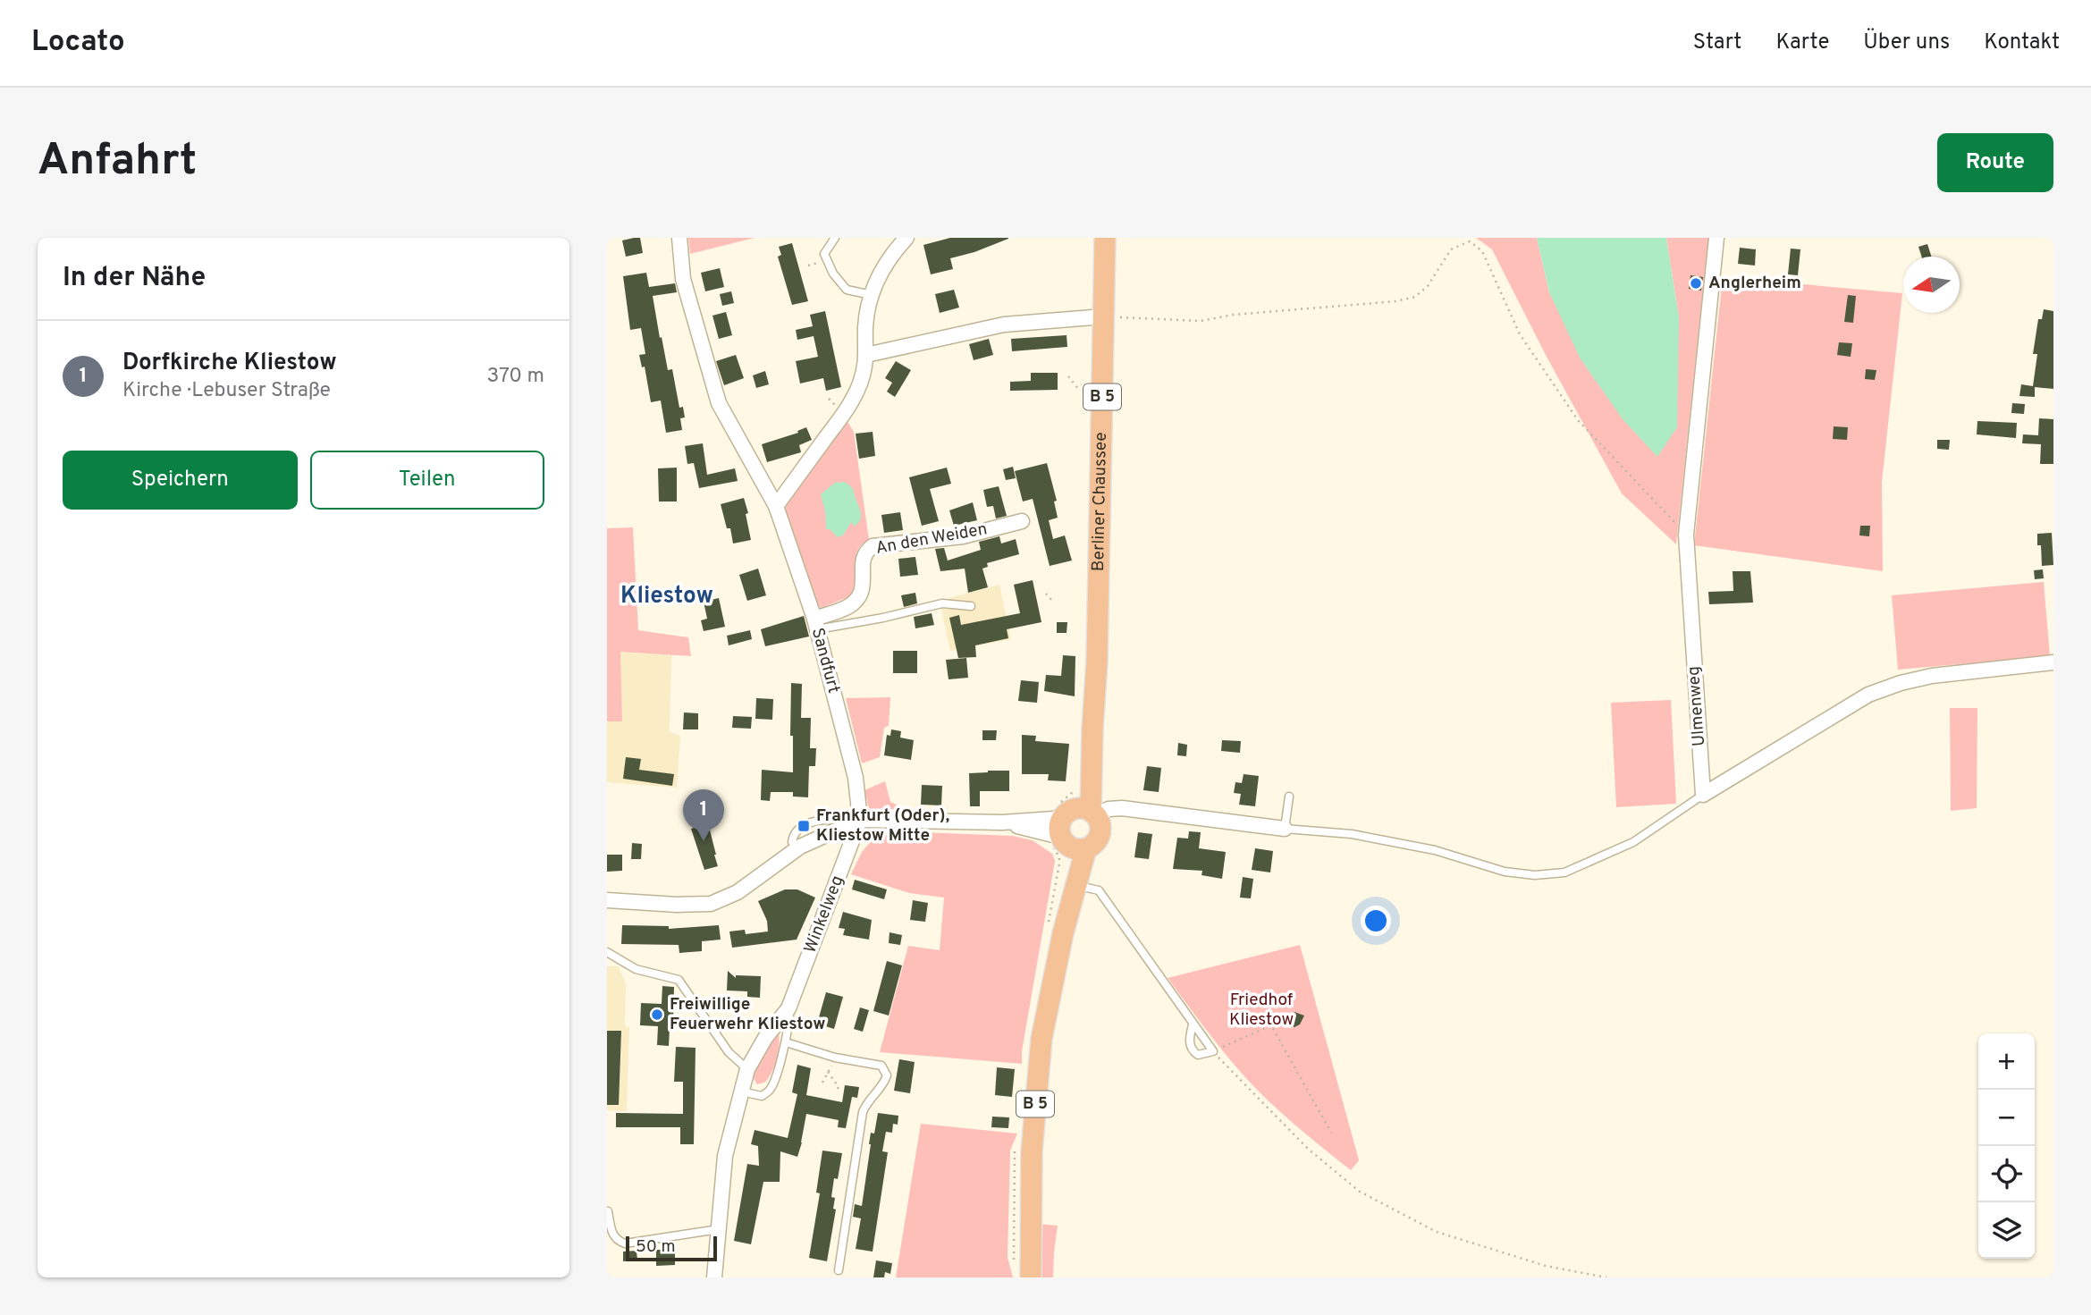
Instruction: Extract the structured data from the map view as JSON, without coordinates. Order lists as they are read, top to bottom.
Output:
{
  "streets": {
    "main road": ["B 5", "Berliner Chaussee"],
    "street": [
      "An den Weiden",
      "Sandfurt",
      "Ulmenweg",
      "Winkelweg"
    ]
  },
  "crossings": [
    ["An den Weiden", "Sandfurt"],
    ["Sandfurt", "Winkelweg"]
  ],
  "districts": ["Kliestow"],
  "parks": ["Friedhof Kliestow"],
  "places": {
    "other": ["Anglerheim", "Freiwillige Feuerwehr Kliestow"],
    "transit": ["Frankfurt (Oder), Kliestow Mitte"]
  },
  "scale_bar": "50 m",
  "north": "left",
  "page": {
    "header": "Locato",
    "nav": [
      "Start",
      "Karte",
      "Über uns",
      "Kontakt"
    ],
    "buttons": [
      "Route",
      ["Speichern", "Teilen"]
    ],
    "title": "Anfahrt",
    "heading": "In der Nähe",
    "list": [
      {
        "mark": "1",
        "name": "Dorfkirche Kliestow",
        "note": "Kirche · Lebuser Straße",
        "value": "370 m"
      }
    ],
    "pins": "1",
    "map_buttons": ["+", "−"],
    "scale": "50 m"
  }
}
